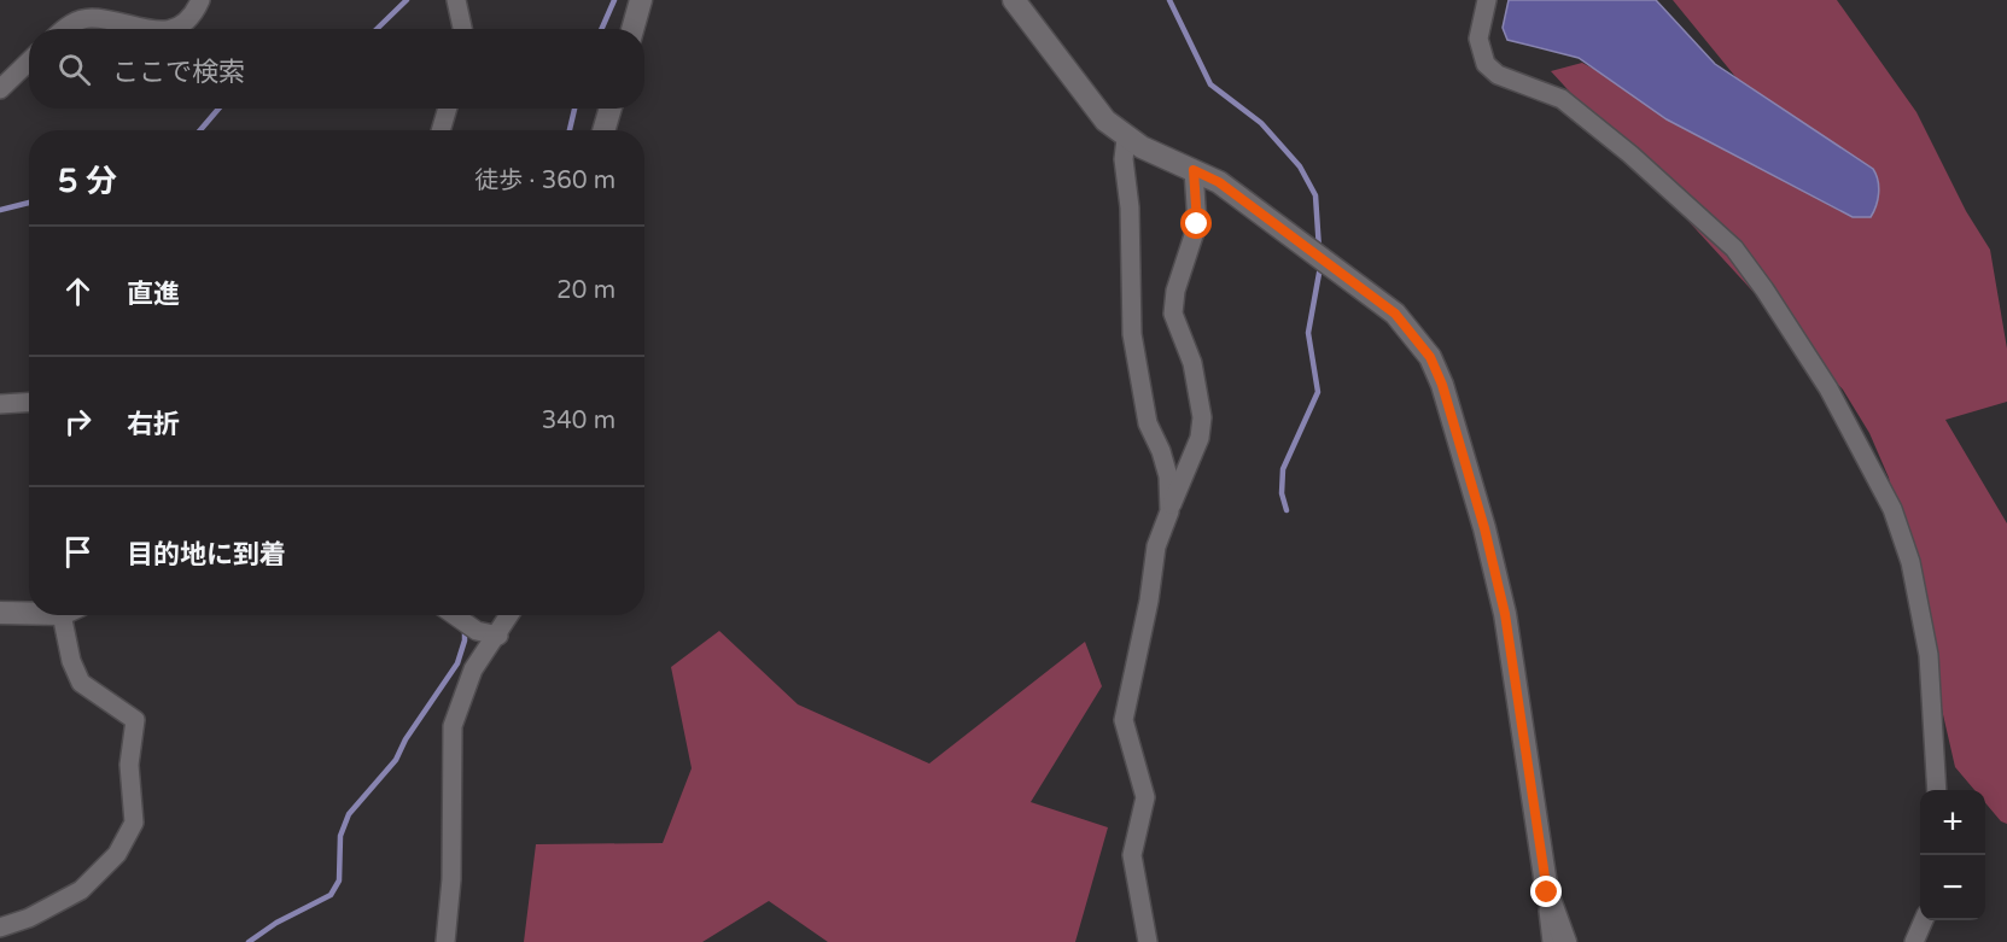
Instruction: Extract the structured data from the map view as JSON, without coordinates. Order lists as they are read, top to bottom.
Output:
{
  "page": {
    "search": "ここで検索",
    "heading": ["5 分", "徒歩 · 360 m"],
    "list": [
      ["直進", "20 m"],
      ["右折", "340 m"],
      "目的地に到着"
    ],
    "map_buttons": ["+", "−"]
  }
}
